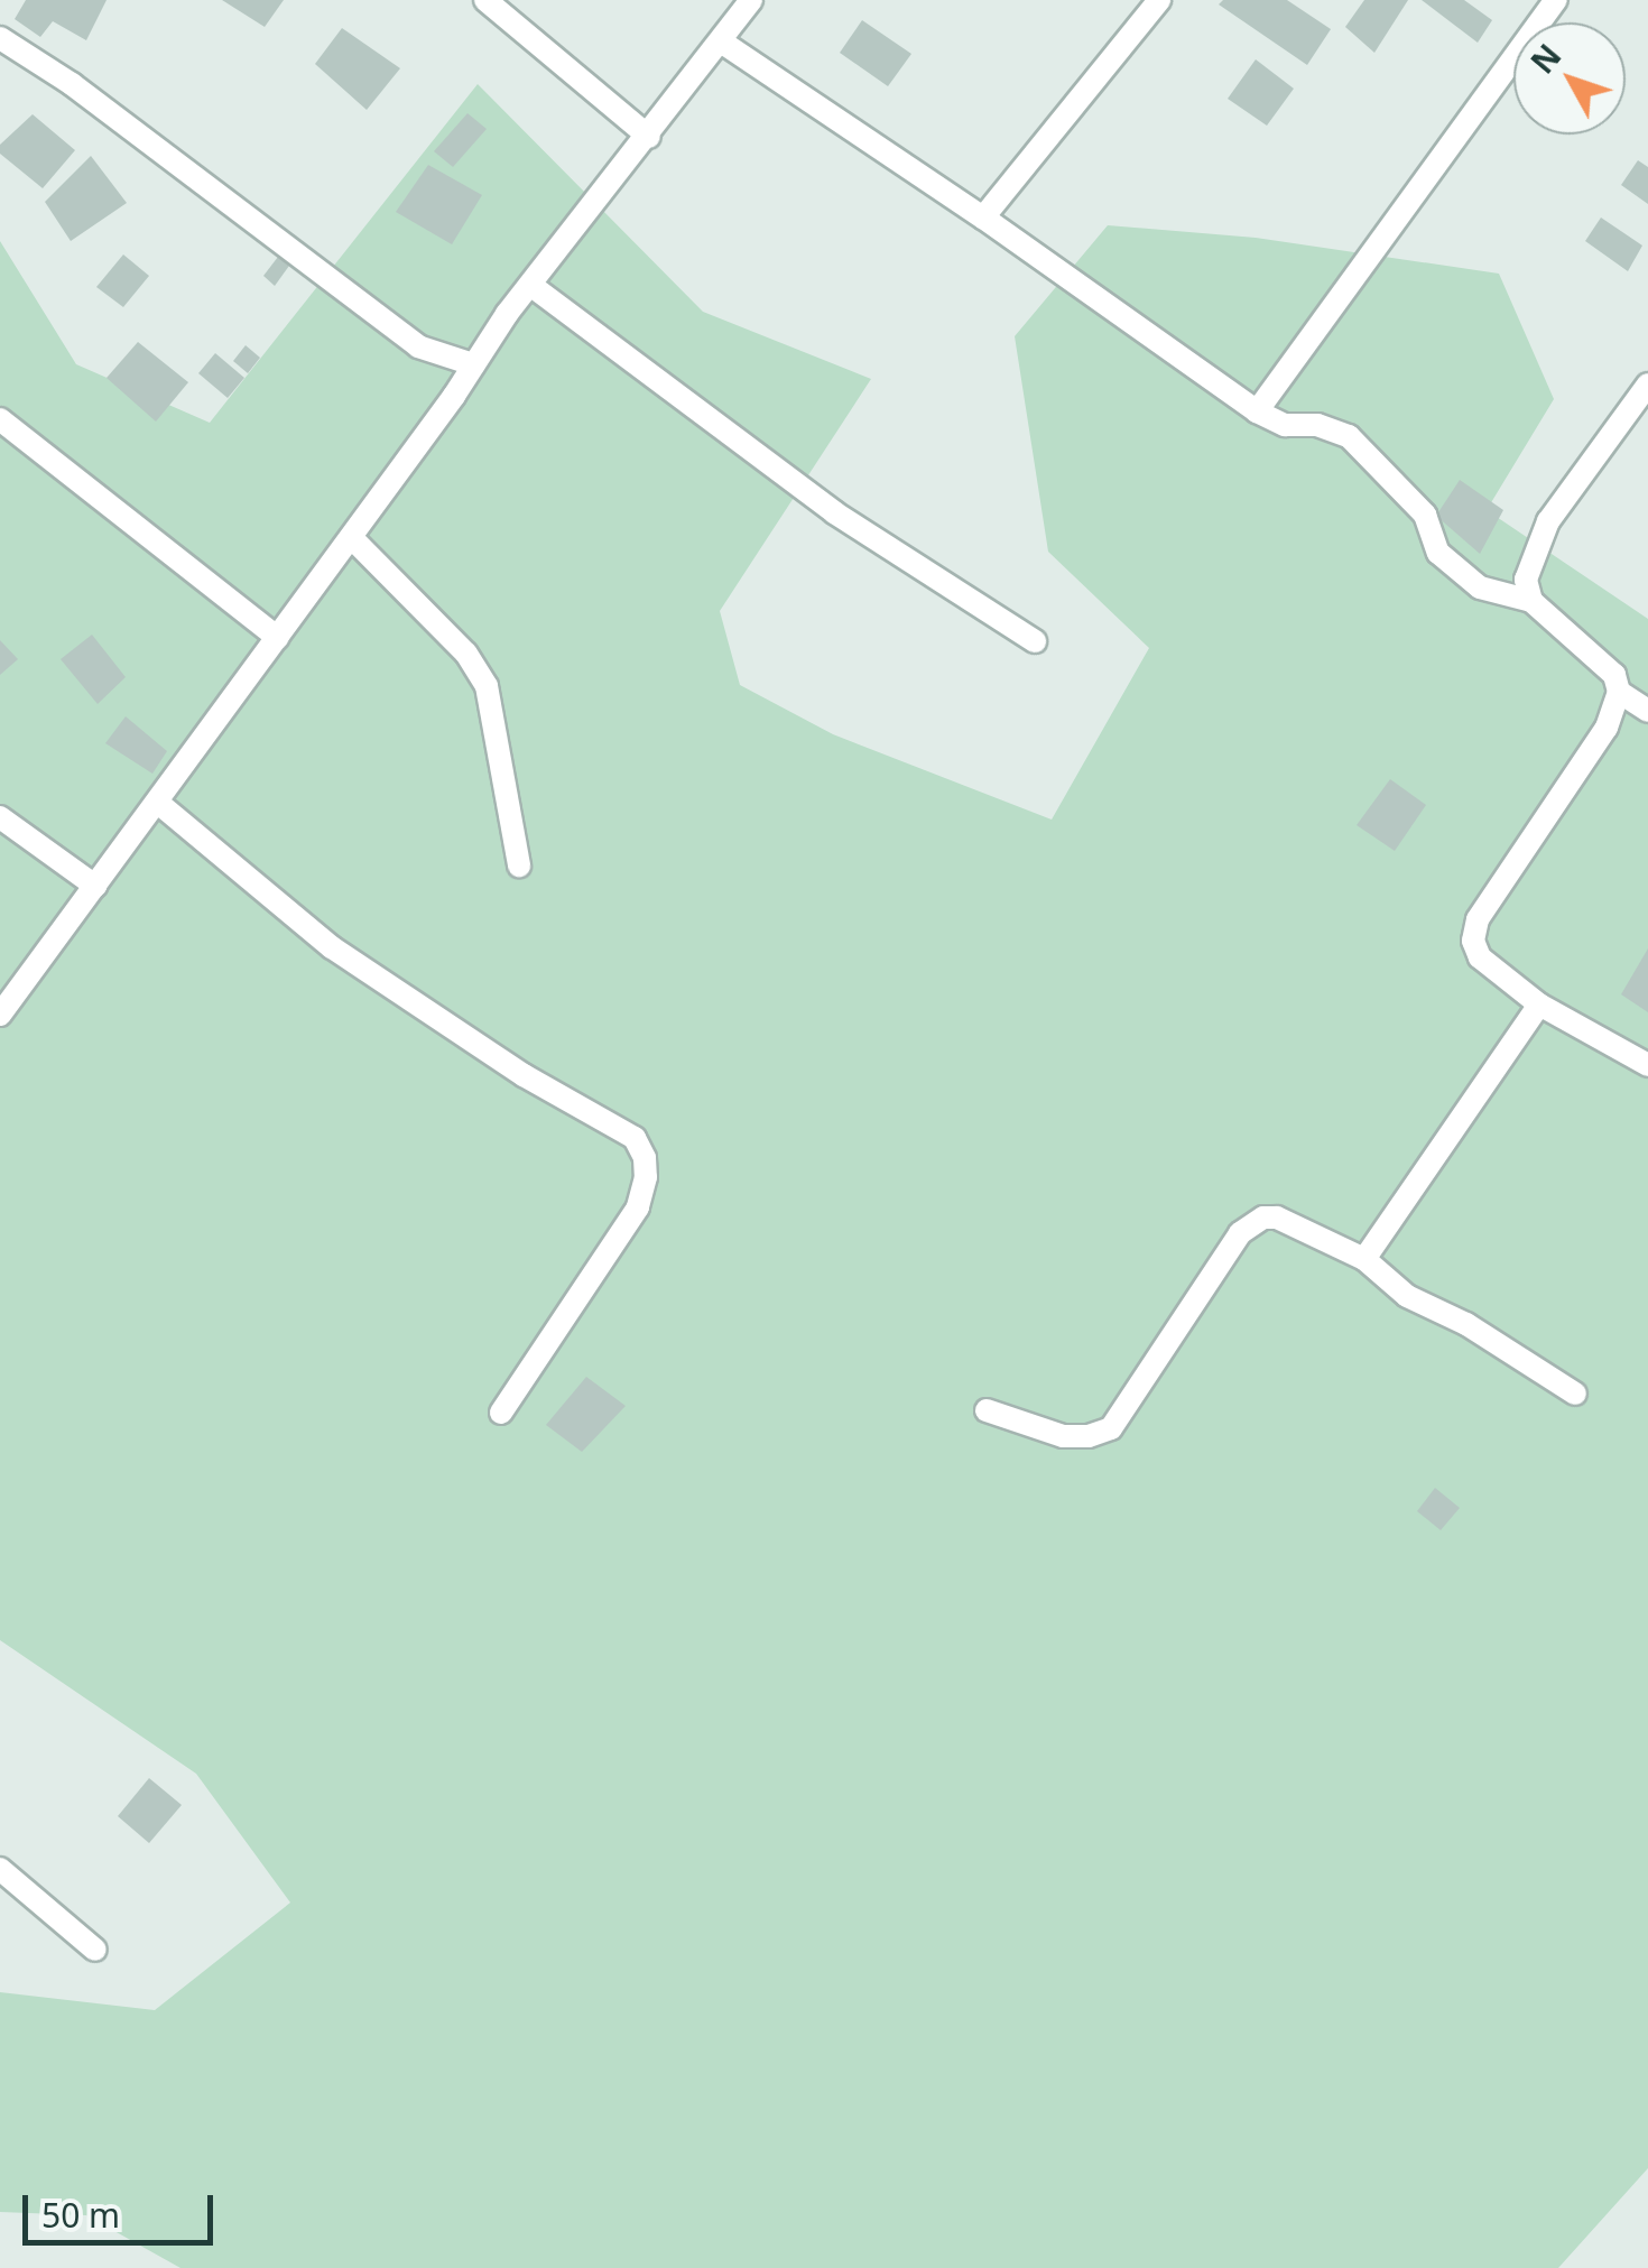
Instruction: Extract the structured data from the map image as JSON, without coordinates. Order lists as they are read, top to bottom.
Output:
{
  "scale_bar": "50 m",
  "north": "top left"
}
